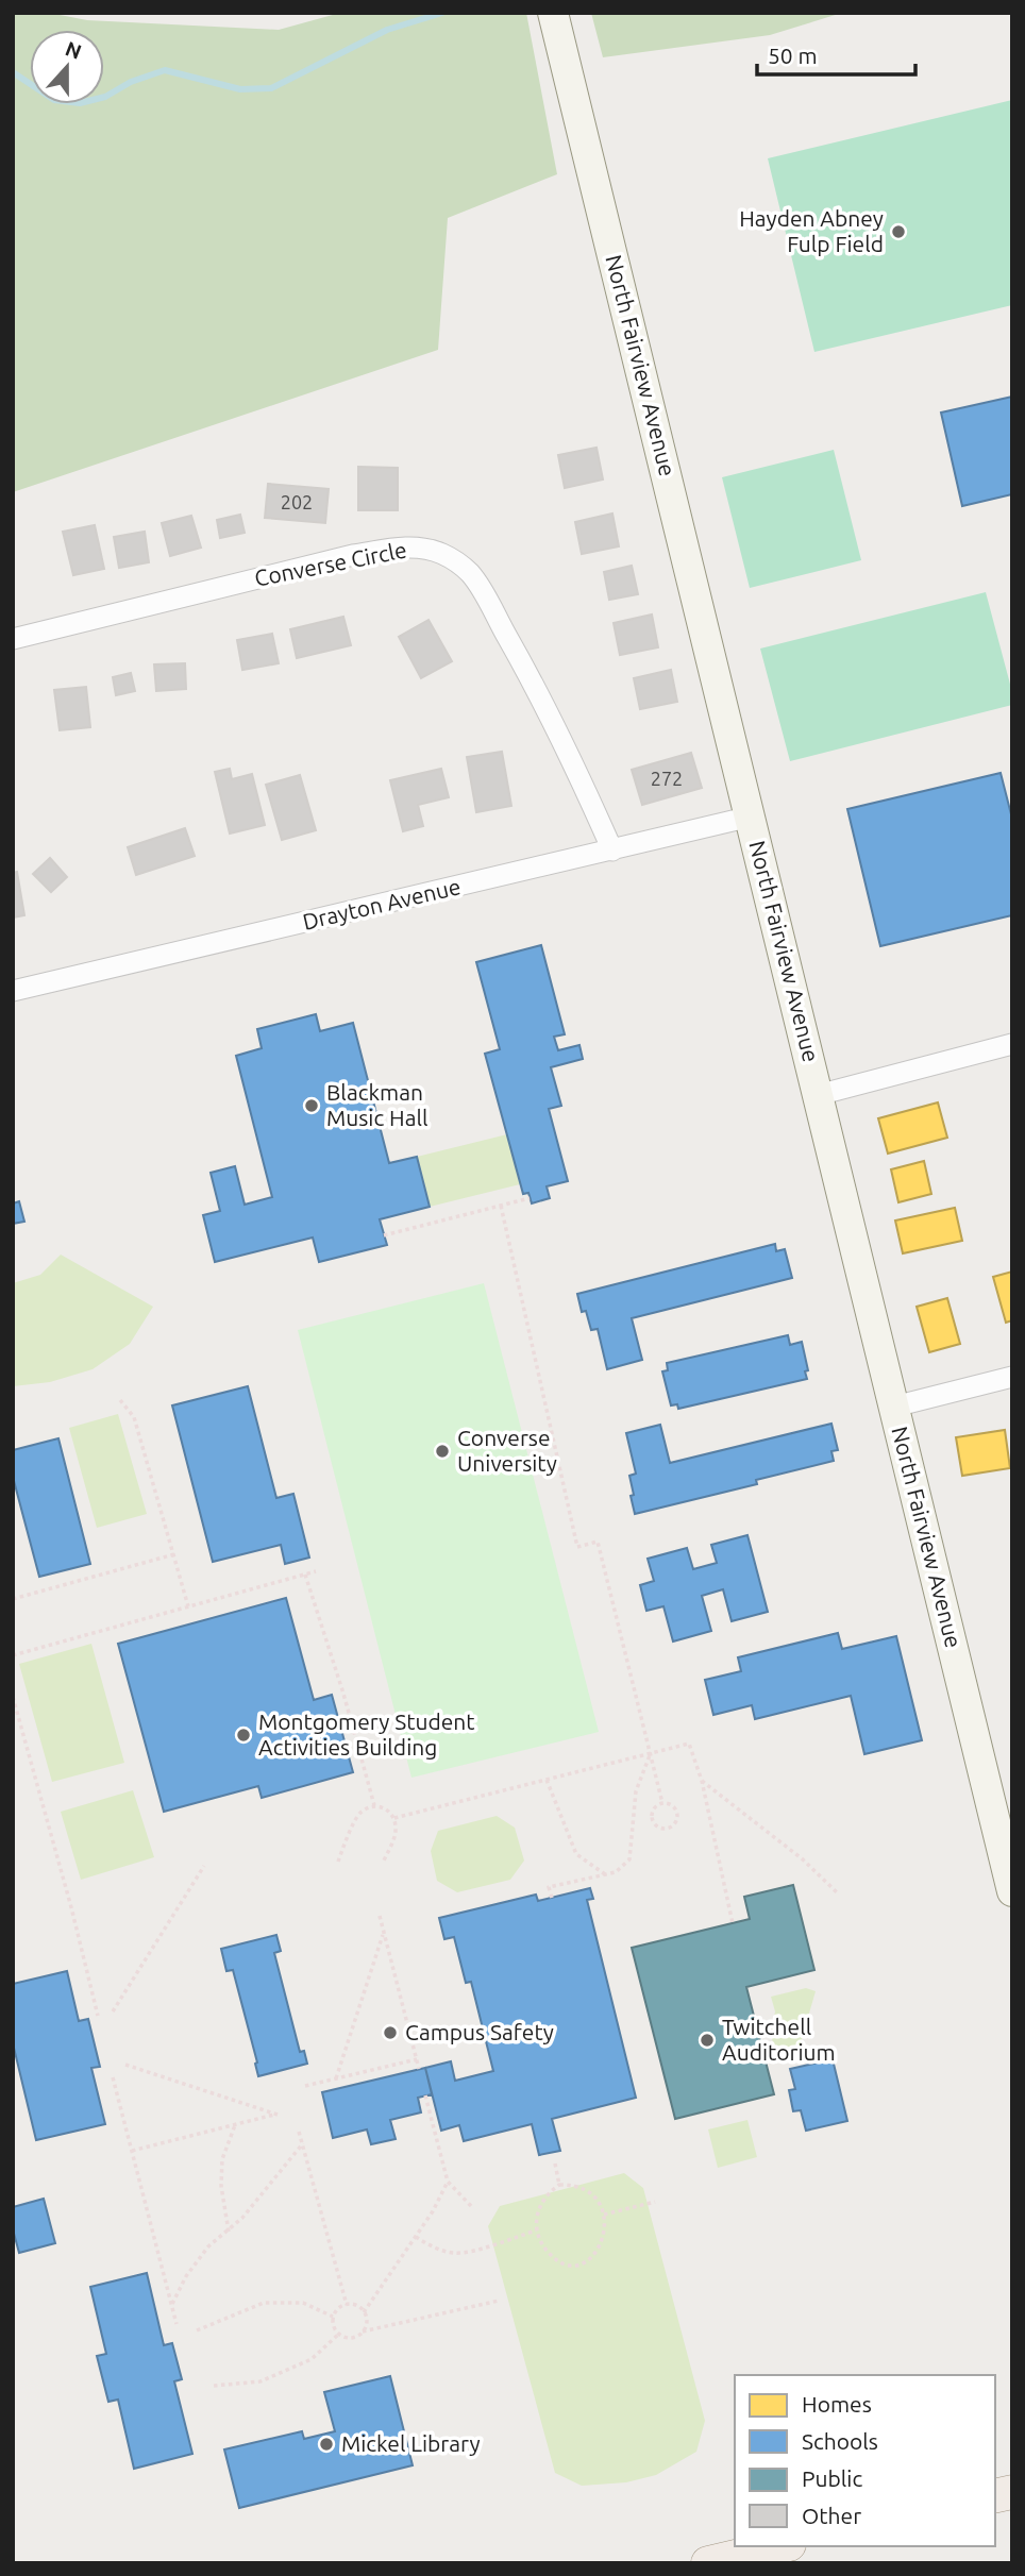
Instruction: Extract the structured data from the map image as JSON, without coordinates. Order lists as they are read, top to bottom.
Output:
{
  "streets": {
    "street": ["North Fairview Avenue", "Converse Circle", "Drayton Avenue"]
  },
  "crossings": [
    ["North Fairview Avenue", "Drayton Avenue"],
    ["Converse Circle", "Drayton Avenue"]
  ],
  "places": [
    "Hayden Abney Fulp Field",
    "Blackman Music Hall",
    "Converse University",
    "Montgomery Student Activities Building",
    "Campus Safety",
    "Twitchell Auditorium",
    "Mickel Library"
  ],
  "house_numbers": ["202", "272"],
  "legend": [
    "Homes",
    "Schools",
    "Public",
    "Other"
  ],
  "scale_bar": "50 m",
  "north": "top"
}
